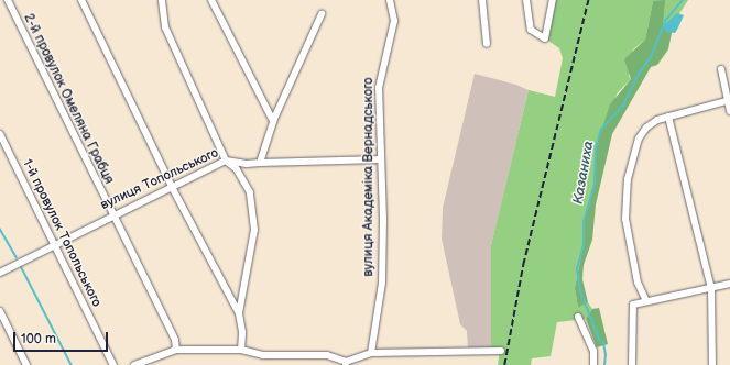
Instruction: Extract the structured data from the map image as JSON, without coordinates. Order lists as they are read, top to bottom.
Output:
{
  "streets": {
    "street": [
      "2-й провулок Омеляна Грабця",
      "вулиця Академіка Вернадського",
      "вулиця Топольського",
      "1-й провулок Топольського"
    ]
  },
  "crossings": [
    ["2-й провулок Омеляна Грабця", "вулиця Топольського"],
    ["вулиця Академіка Вернадського", "вулиця Топольського"],
    ["вулиця Топольського", "1-й провулок Топольського"]
  ],
  "water": ["Казаниха"],
  "scale_bar": "100 m"
}
